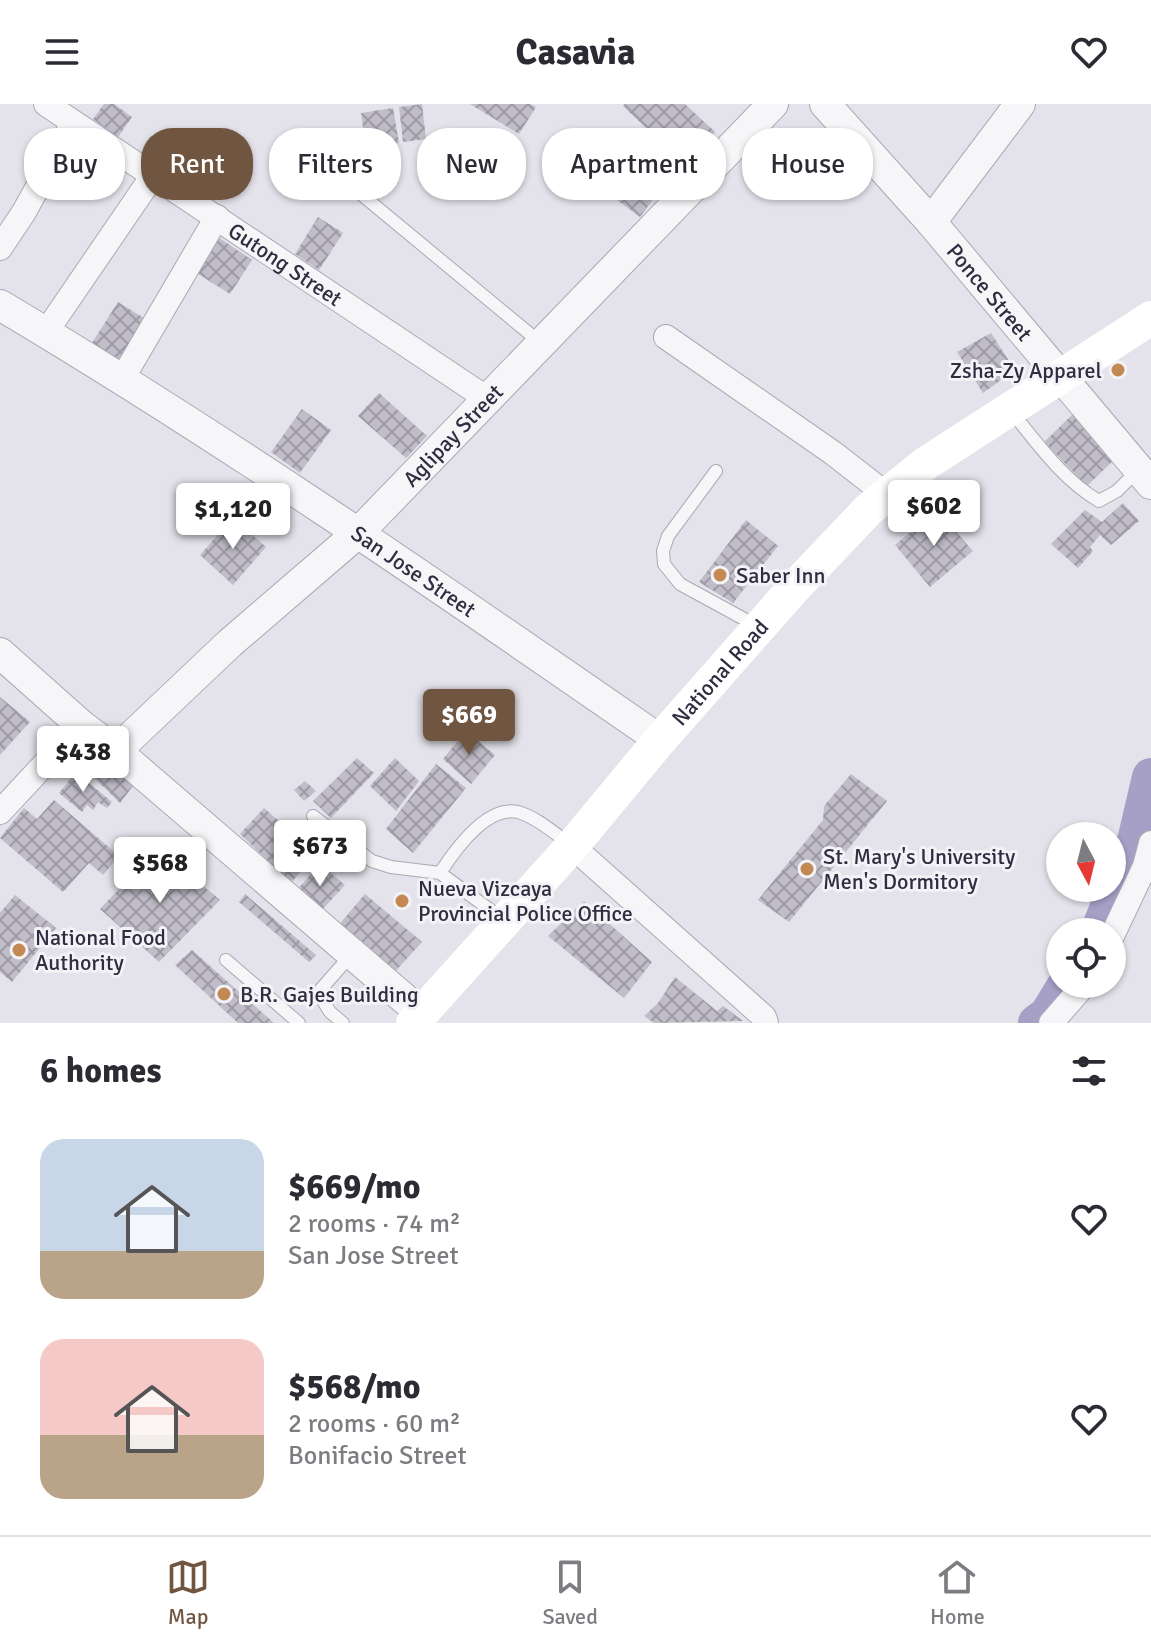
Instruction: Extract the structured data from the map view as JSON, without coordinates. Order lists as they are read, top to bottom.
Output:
{
  "streets": {
    "main road": ["National Road"],
    "street": [
      "Gutong Street",
      "Ponce Street",
      "Aglipay Street",
      "San Jose Street"
    ]
  },
  "crossings": [
    ["Gutong Street", "Aglipay Street"],
    ["Ponce Street", "National Road"],
    ["Aglipay Street", "San Jose Street"],
    ["San Jose Street", "National Road"]
  ],
  "places": [
    "Zsha-Zy Apparel",
    "Saber Inn",
    "St. Mary's University Men's Dormitory",
    "Nueva Vizcaya Provincial Police Office",
    "National Food Authority",
    "B.R. Gajes Building"
  ],
  "north": "bottom",
  "page": {
    "header": "Casavia",
    "chip": [
      "Buy",
      "Rent",
      "Filters",
      "New",
      "Apartment",
      "House"
    ],
    "price": [
      "$602",
      "$1,120",
      "$669",
      "$438",
      "$673",
      "$568"
    ],
    "heading": "6 homes",
    "list": [
      {
        "name": "$669/mo",
        "note": "2 rooms · 74 m² · San Jose Street"
      },
      {
        "name": "$568/mo",
        "note": "2 rooms · 60 m² · Bonifacio Street"
      }
    ],
    "tabs": ["Map", "Saved", "Home"]
  }
}
